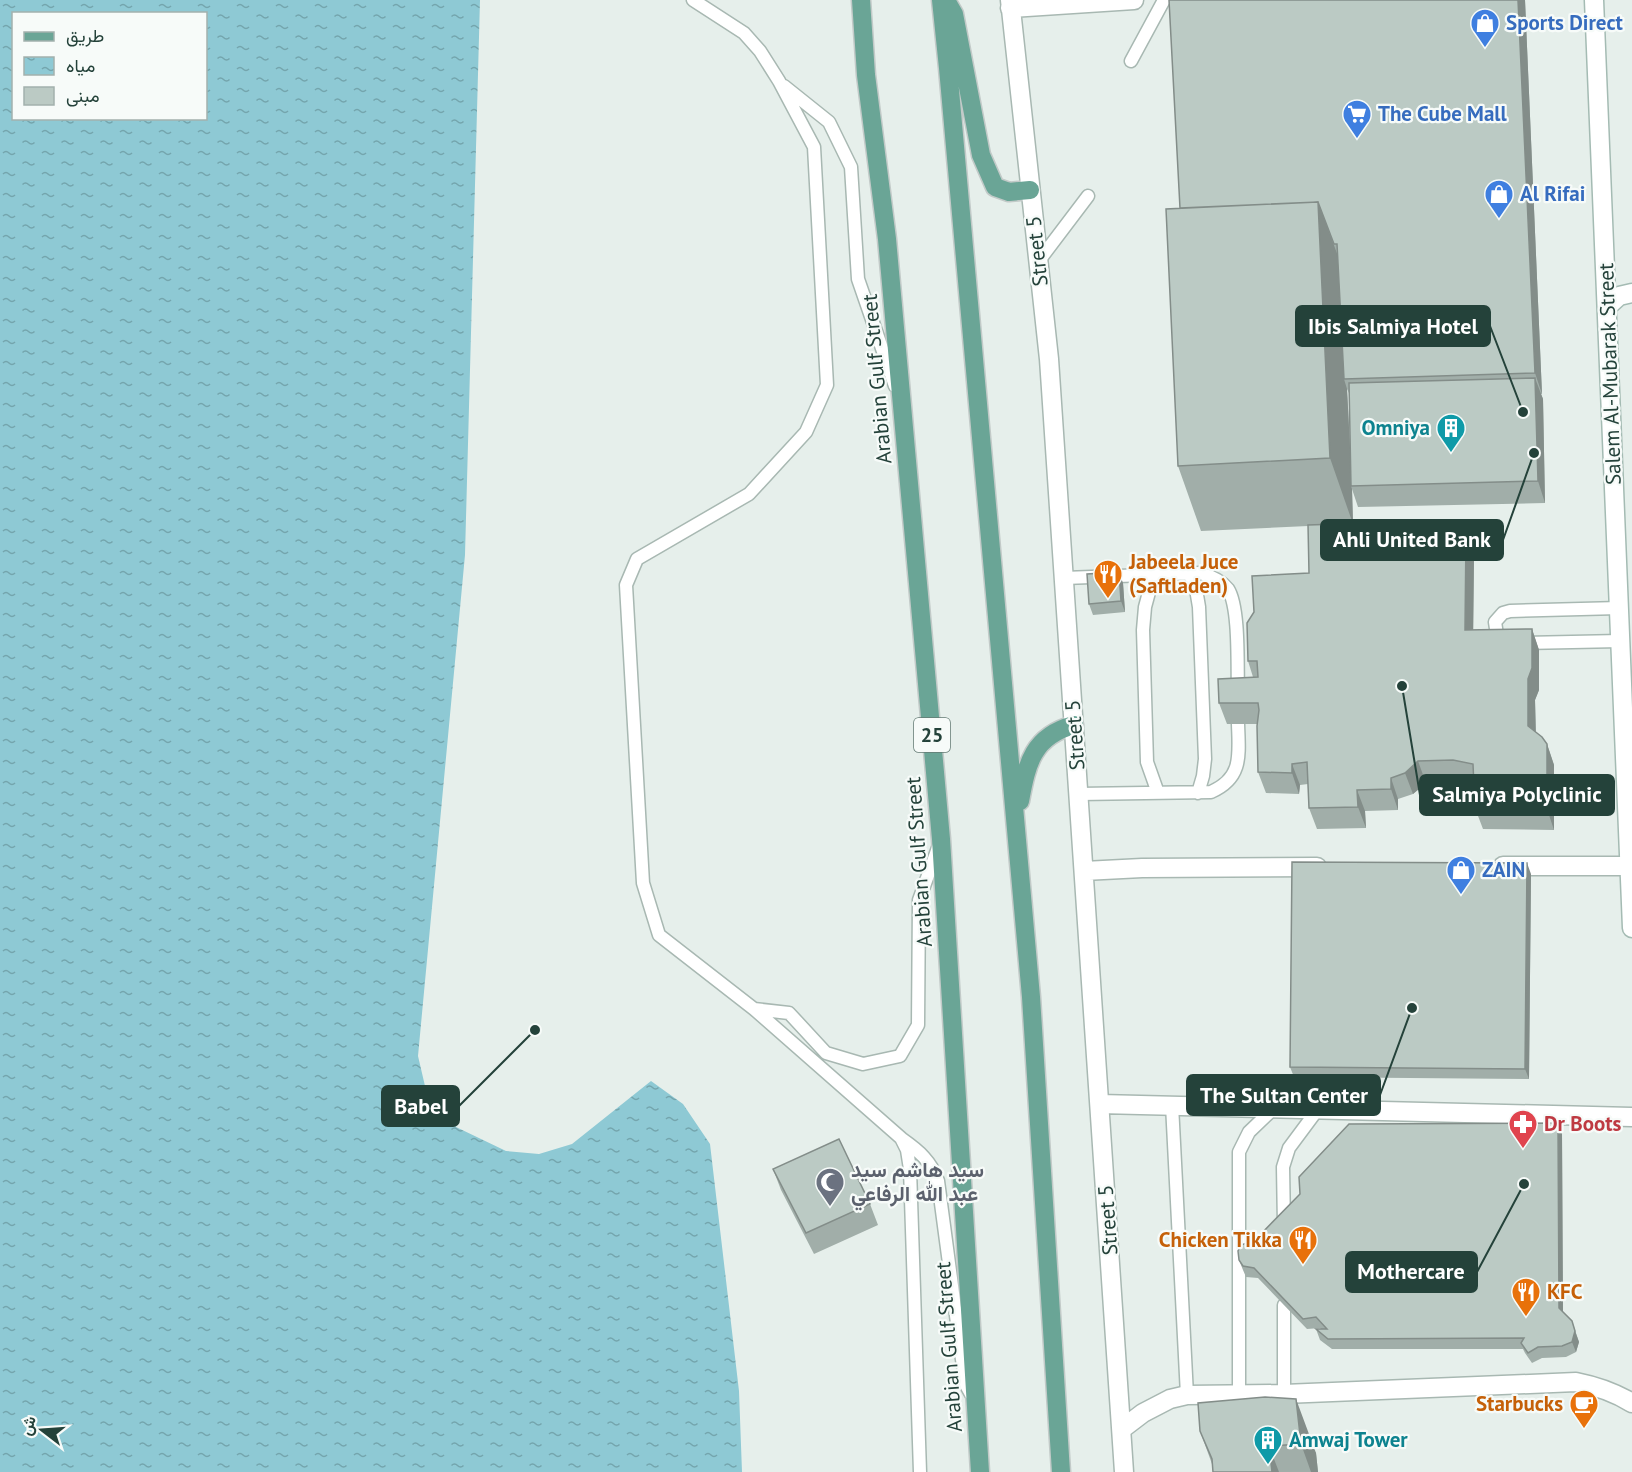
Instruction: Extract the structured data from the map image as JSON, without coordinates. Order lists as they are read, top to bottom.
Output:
{
  "streets": {
    "main road": ["Arabian Gulf Street", "25"],
    "street": ["Street 5", "Salem Al-Mubarak Street"]
  },
  "places": {
    "shop": ["Sports Direct", "Al Rifai", "ZAIN"],
    "supermarket": ["The Cube Mall"],
    "other": [
      "Ibis Salmiya Hotel",
      "Ahli United Bank",
      "Salmiya Polyclinic",
      "The Sultan Center",
      "Babel",
      "Mothercare"
    ],
    "building": ["Omniya", "Amwaj Tower"],
    "restaurant": ["Jabeela Juce (Saftladen)", "Chicken Tikka", "KFC"],
    "pharmacy": ["Dr Boots"],
    "mosque": ["سيد هاشم سيد عبد الله الرفاعي"],
    "cafe": ["Starbucks"]
  },
  "legend": ["طريق", "مياه", "مبنى"],
  "north": "left"
}
